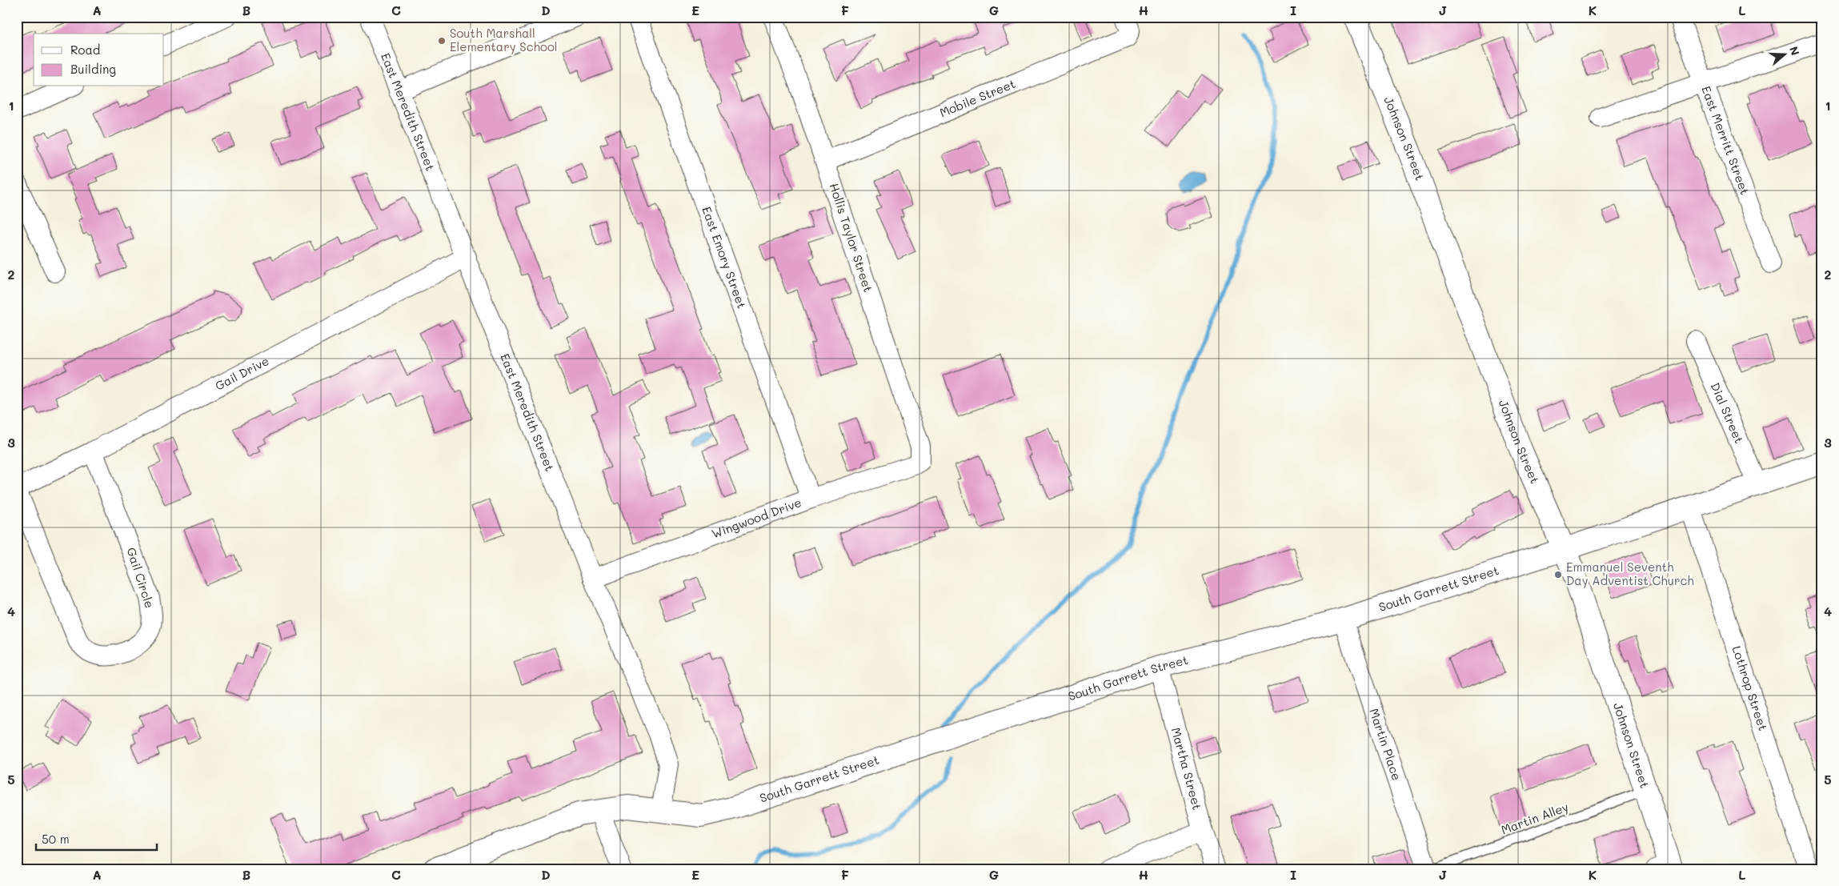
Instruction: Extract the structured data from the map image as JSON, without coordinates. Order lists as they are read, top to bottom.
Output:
{
  "streets": {
    "street": [
      "Mobile Street",
      "East Meredith Street",
      "Johnson Street",
      "East Merritt Street",
      "Hollis Taylor Street",
      "East Emory Street",
      "Gail Drive",
      "Dial Street",
      "Wingwood Drive",
      "Gail Circle",
      "South Garrett Street",
      "Lothrop Street",
      "Martin Place",
      "Martha Street"
    ],
    "lane": ["Martin Alley"]
  },
  "crossings": [
    ["Mobile Street", "Hollis Taylor Street"],
    ["East Meredith Street", "Gail Drive"],
    ["East Meredith Street", "Wingwood Drive"],
    ["East Meredith Street", "South Garrett Street"],
    ["Johnson Street", "South Garrett Street"],
    ["Johnson Street", "Martin Alley"],
    ["Hollis Taylor Street", "Wingwood Drive"],
    ["East Emory Street", "Wingwood Drive"],
    ["Gail Drive", "Gail Circle"],
    ["Dial Street", "South Garrett Street"],
    ["South Garrett Street", "Lothrop Street"],
    ["South Garrett Street", "Martin Place"],
    ["South Garrett Street", "Martha Street"]
  ],
  "places": ["South Marshall Elementary School", "Emmanuel Seventh Day Adventist Church"],
  "legend": ["Road", "Building"],
  "scale_bar": "50 m",
  "north": "right",
  "grid": {
    "columns": [
      "A",
      "B",
      "C",
      "D",
      "E",
      "F",
      "G",
      "H",
      "I",
      "J",
      "K",
      "L"
    ],
    "rows": [
      "1",
      "2",
      "3",
      "4",
      "5"
    ]
  }
}
